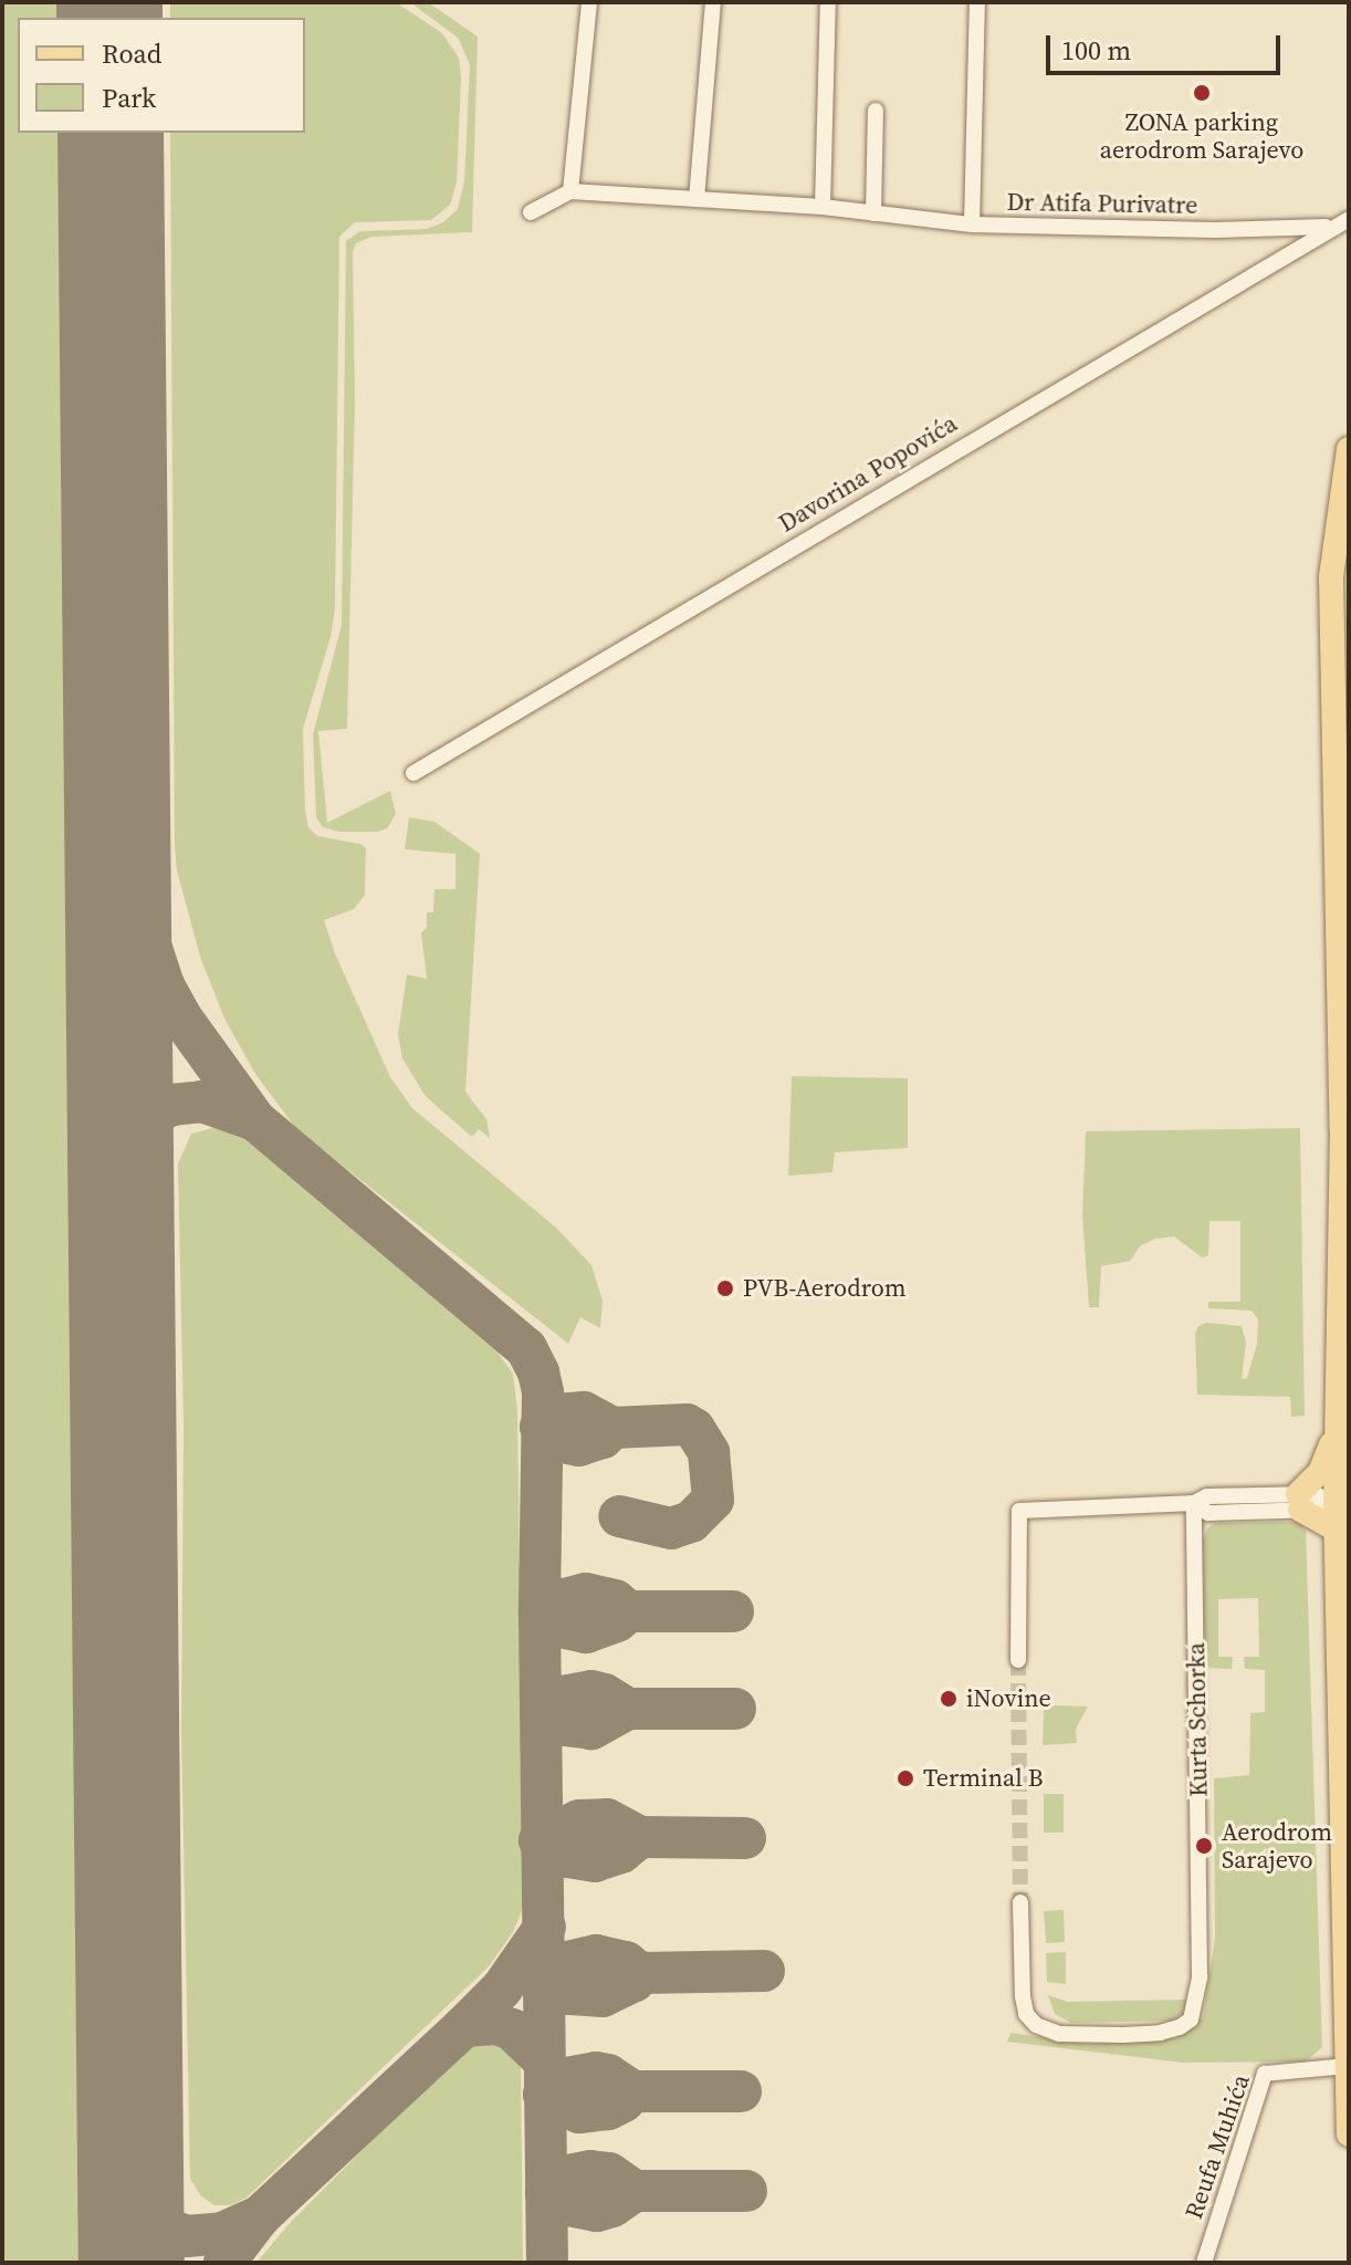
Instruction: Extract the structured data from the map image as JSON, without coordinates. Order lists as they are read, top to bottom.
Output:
{
  "streets": {
    "street": [
      "Dr Atifa Purivatre",
      "Davorina Popovića",
      "Kurta Schorka",
      "Reufa Muhića"
    ]
  },
  "crossings": [
    ["Dr Atifa Purivatre", "Davorina Popovića"]
  ],
  "places": [
    "ZONA parking aerodrom Sarajevo",
    "PVB-Aerodrom",
    "iNovine",
    "Terminal B",
    "Aerodrom Sarajevo"
  ],
  "legend": ["Road", "Park"],
  "scale_bar": "100 m"
}
